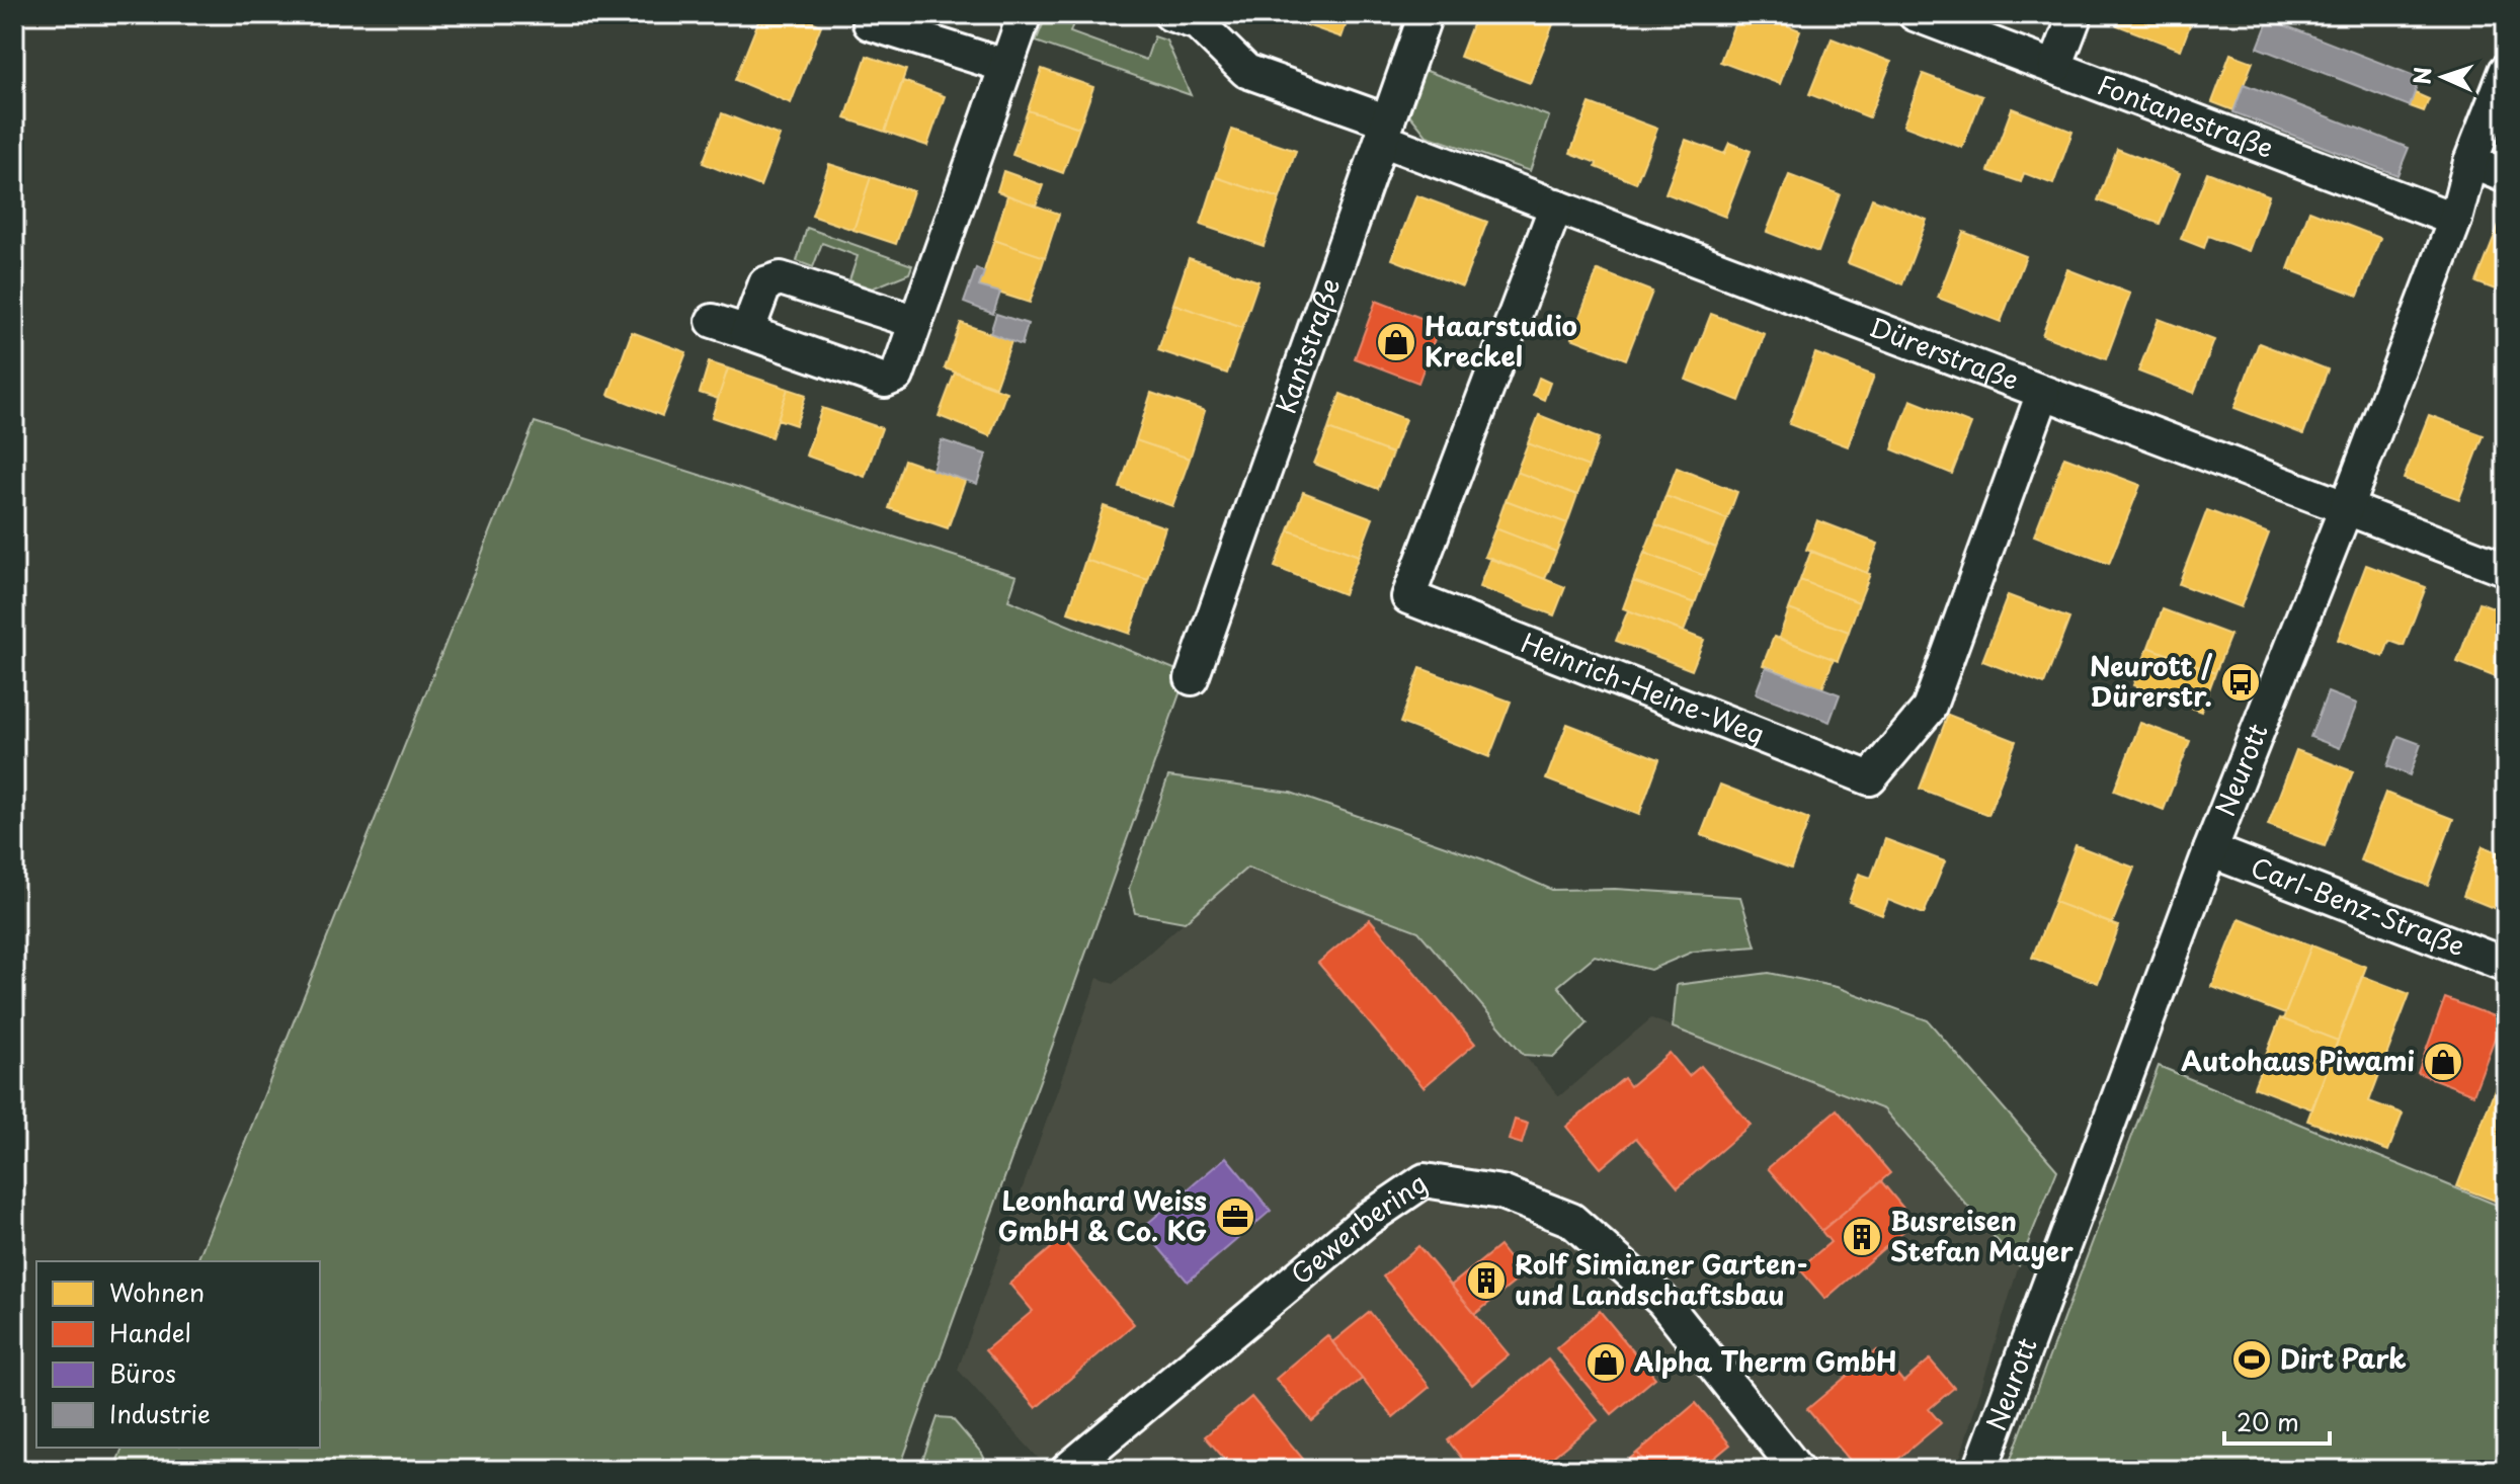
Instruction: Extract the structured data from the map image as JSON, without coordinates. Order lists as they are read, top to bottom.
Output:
{
  "streets": {
    "street": [
      "Fontanestraße",
      "Kantstraße",
      "Dürerstraße",
      "Heinrich-Heine-Weg",
      "Neurott",
      "Carl-Benz-Straße",
      "Gewerbering"
    ]
  },
  "crossings": [
    ["Fontanestraße", "Neurott"],
    ["Kantstraße", "Dürerstraße"],
    ["Dürerstraße", "Heinrich-Heine-Weg"],
    ["Dürerstraße", "Neurott"],
    ["Neurott", "Carl-Benz-Straße"]
  ],
  "places": {
    "shop": ["Haarstudio Kreckel", "Autohaus Piwami", "Alpha Therm GmbH"],
    "bus stop": ["Neurott / Dürerstr."],
    "office": ["Leonhard Weiss GmbH & Co. KG"],
    "building": ["Busreisen Stefan Mayer", "Rolf Simianer Garten- und Landschaftsbau"],
    "sports": ["Dirt Park"]
  },
  "legend": [
    "Wohnen",
    "Handel",
    "Büros",
    "Industrie"
  ],
  "scale_bar": "20 m",
  "north": "left"
}
